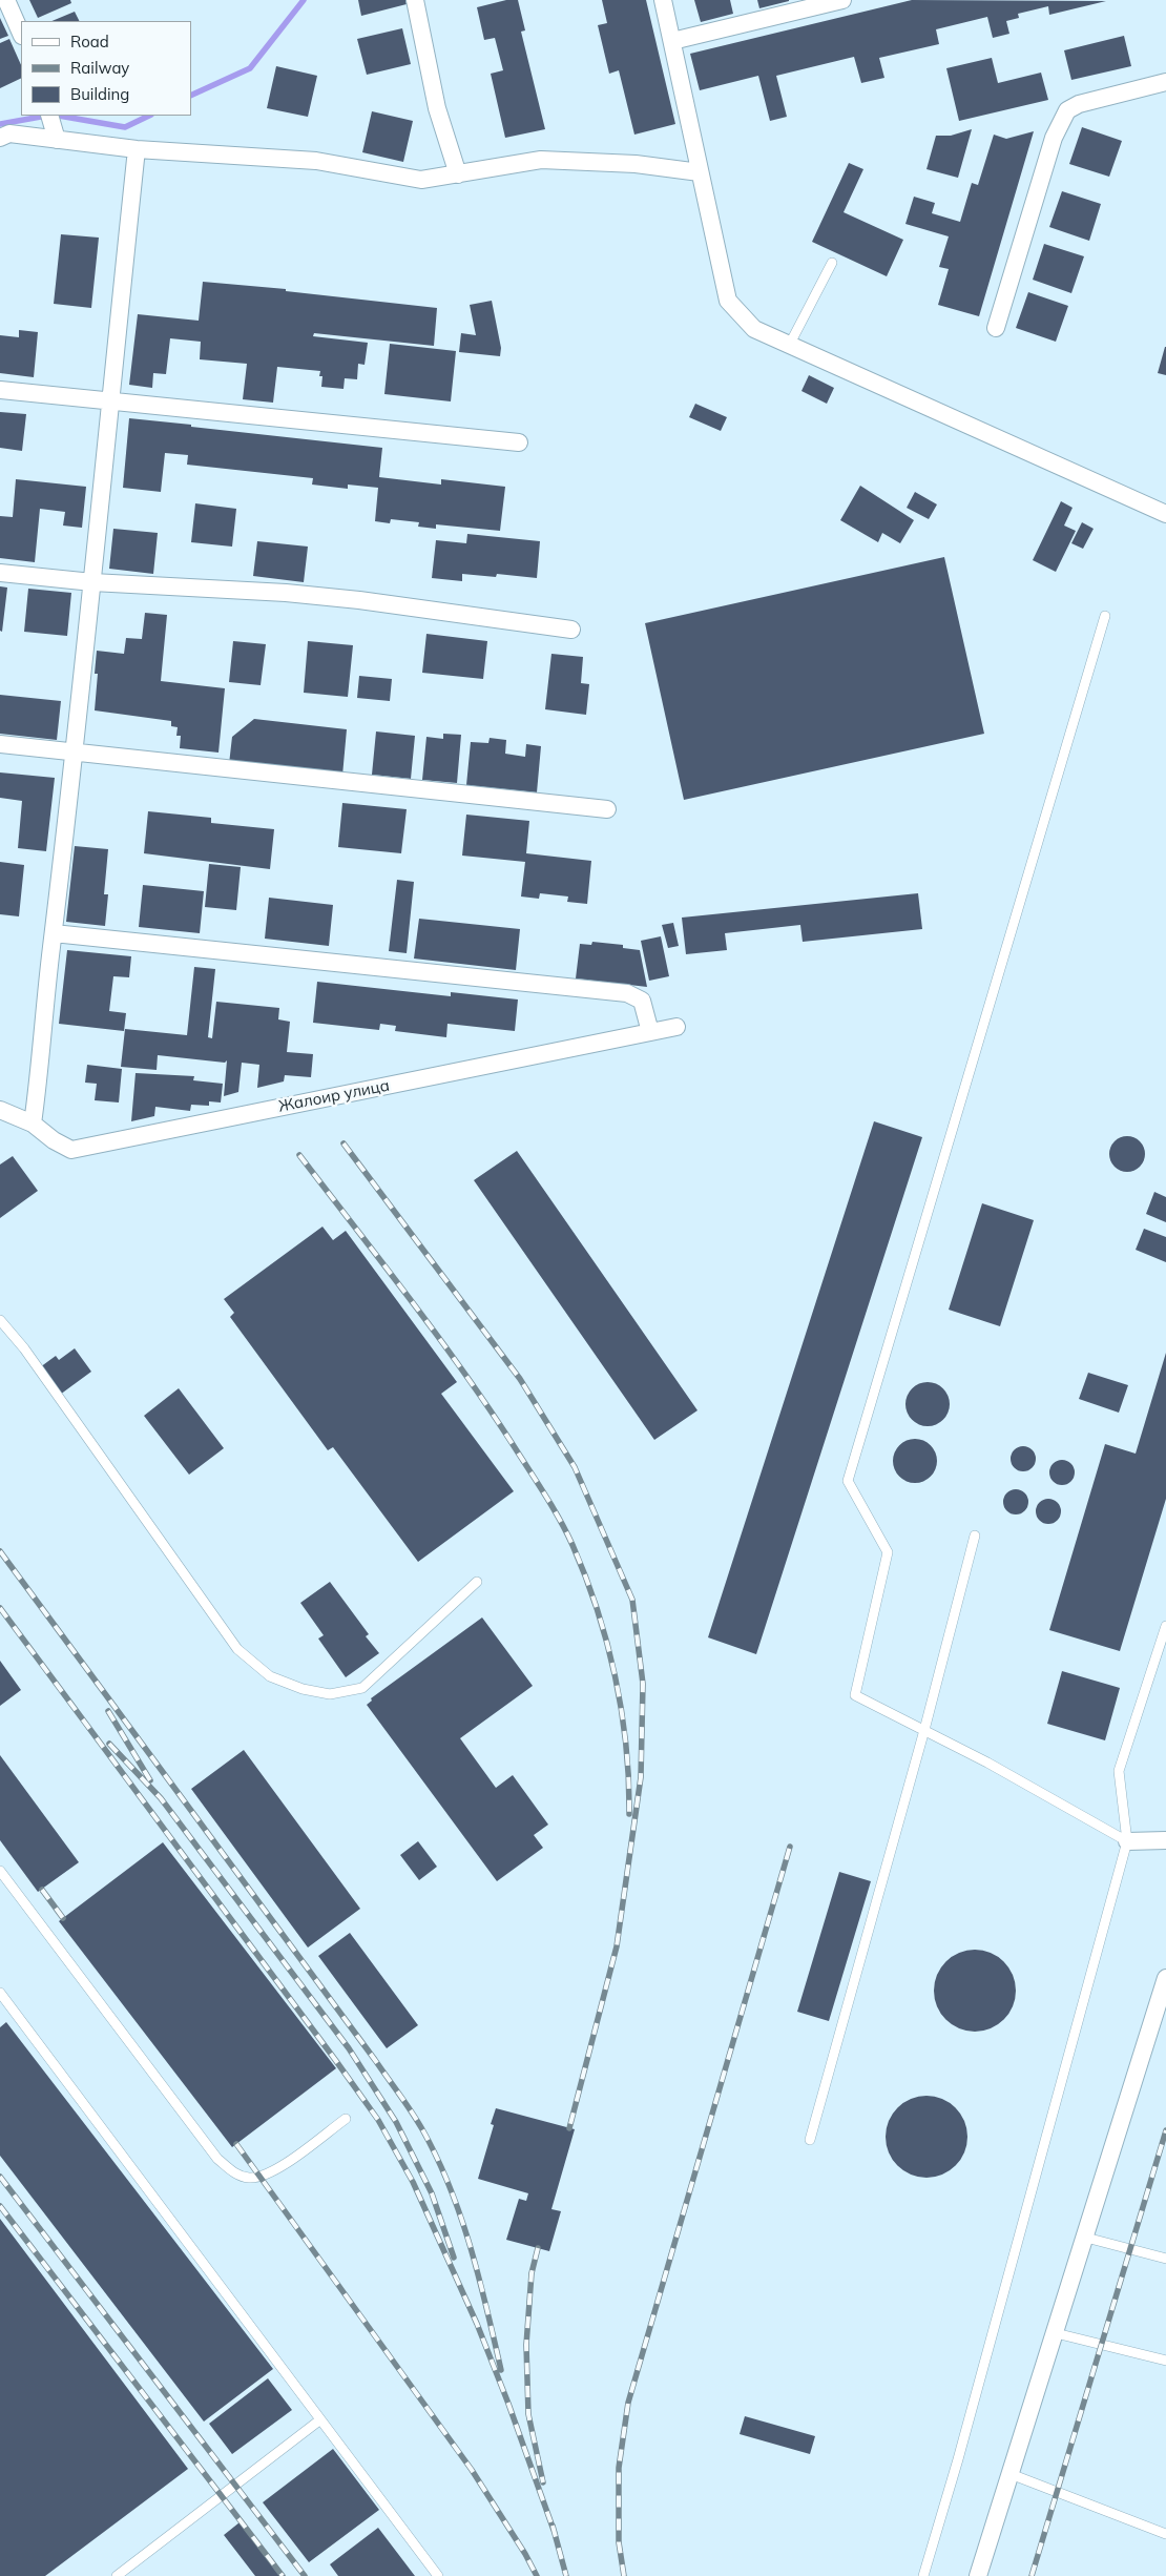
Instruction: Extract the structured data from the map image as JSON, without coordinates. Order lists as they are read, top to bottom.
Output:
{
  "streets": {
    "street": ["Жалоир улица"]
  },
  "legend": ["Road", "Railway", "Building"]
}
